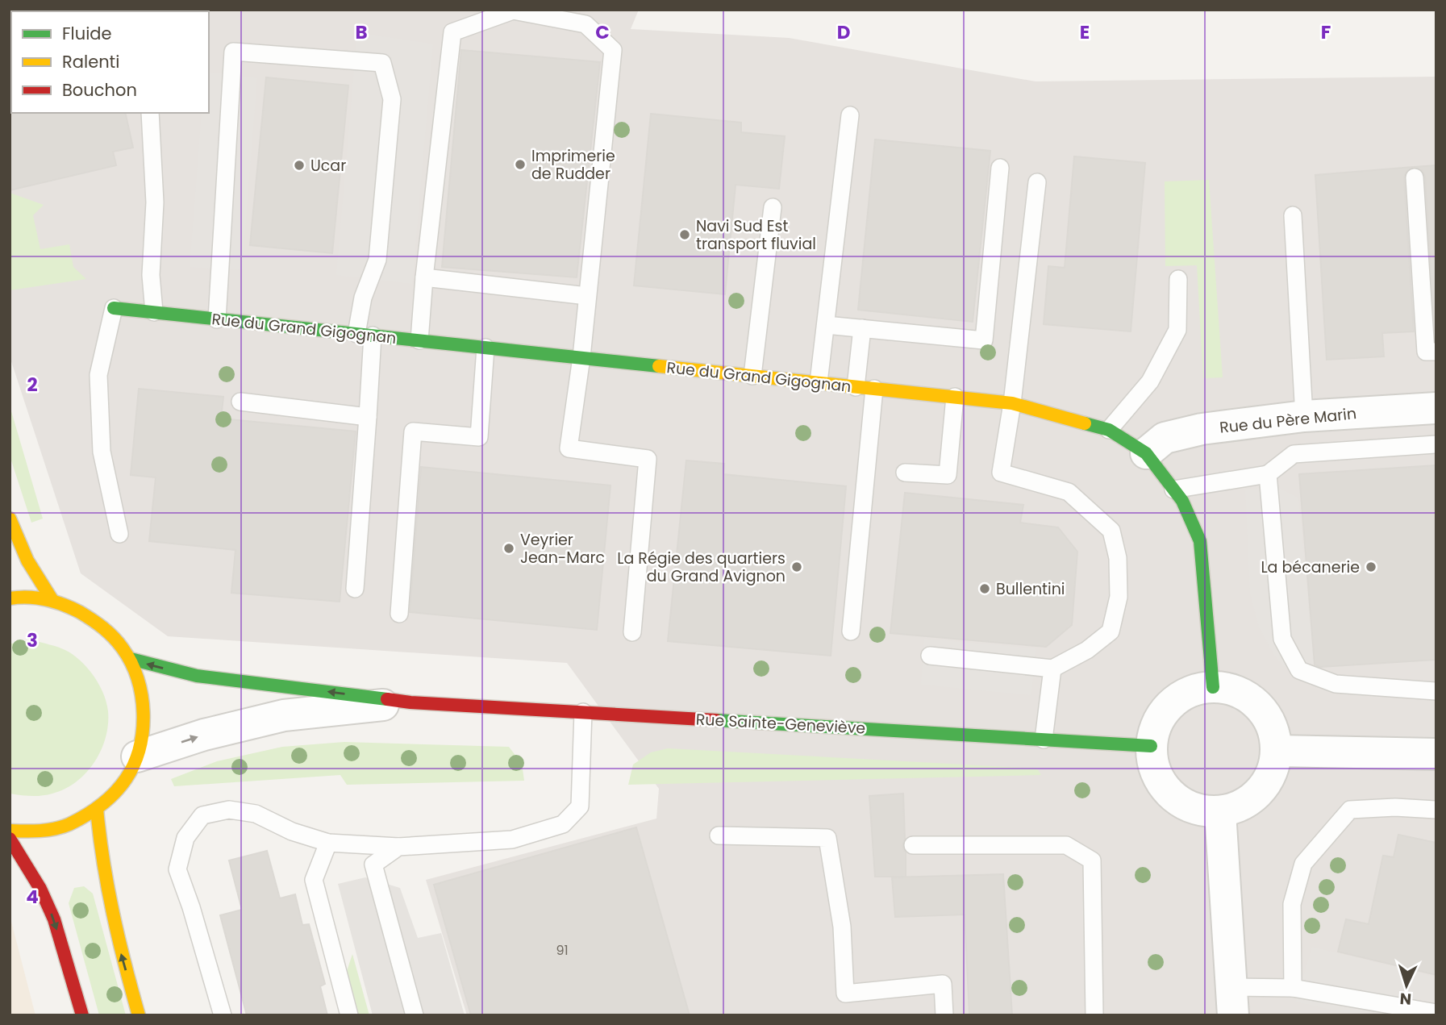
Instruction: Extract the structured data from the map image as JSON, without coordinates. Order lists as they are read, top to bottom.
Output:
{
  "streets": {
    "street": ["Rue du Grand Gigognan", "Rue du Père Marin", "Rue Sainte-Geneviève"]
  },
  "crossings": [
    ["Rue du Grand Gigognan", "Rue du Père Marin"],
    ["Rue du Grand Gigognan", "Rue Sainte-Geneviève"]
  ],
  "places": [
    "Imprimerie de Rudder",
    "Ucar",
    "Navi Sud Est transport fluvial",
    "Veyrier Jean-Marc",
    "La Régie des quartiers du Grand Avignon",
    "La bécanerie",
    "Bullentini"
  ],
  "house_numbers": ["91"],
  "legend": ["Fluide", "Ralenti", "Bouchon"],
  "north": "bottom",
  "grid": {
    "columns": [
      "B",
      "C",
      "D",
      "E",
      "F"
    ],
    "rows": ["2", "3", "4"]
  }
}
